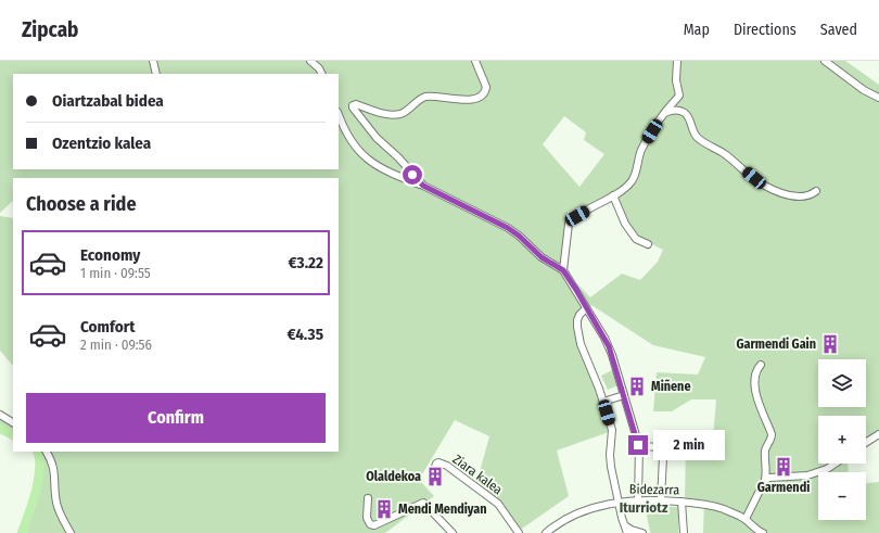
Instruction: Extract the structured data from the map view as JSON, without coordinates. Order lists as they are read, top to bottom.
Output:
{
  "streets": {
    "street": ["Ziara kalea", "Bidezarra"]
  },
  "districts": ["Iturriotz"],
  "places": {
    "building": [
      "Garmendi Gain",
      "Miñene",
      "Garmendi",
      "Olaldekoa",
      "Mendi Mendiyan"
    ]
  },
  "page": {
    "header": "Zipcab",
    "nav": ["Map", "Directions", "Saved"],
    "banner": ["Oiartzabal bidea", "Ozentzio kalea"],
    "heading": "Choose a ride",
    "list": [
      {
        "name": "Economy",
        "note": "1 min · 09:55",
        "value": "€3.22"
      },
      {
        "name": "Comfort",
        "note": "2 min · 09:56",
        "value": "€4.35"
      }
    ],
    "map_buttons": ["+", "−"],
    "buttons": "Confirm",
    "bubble": "2 min"
  }
}
